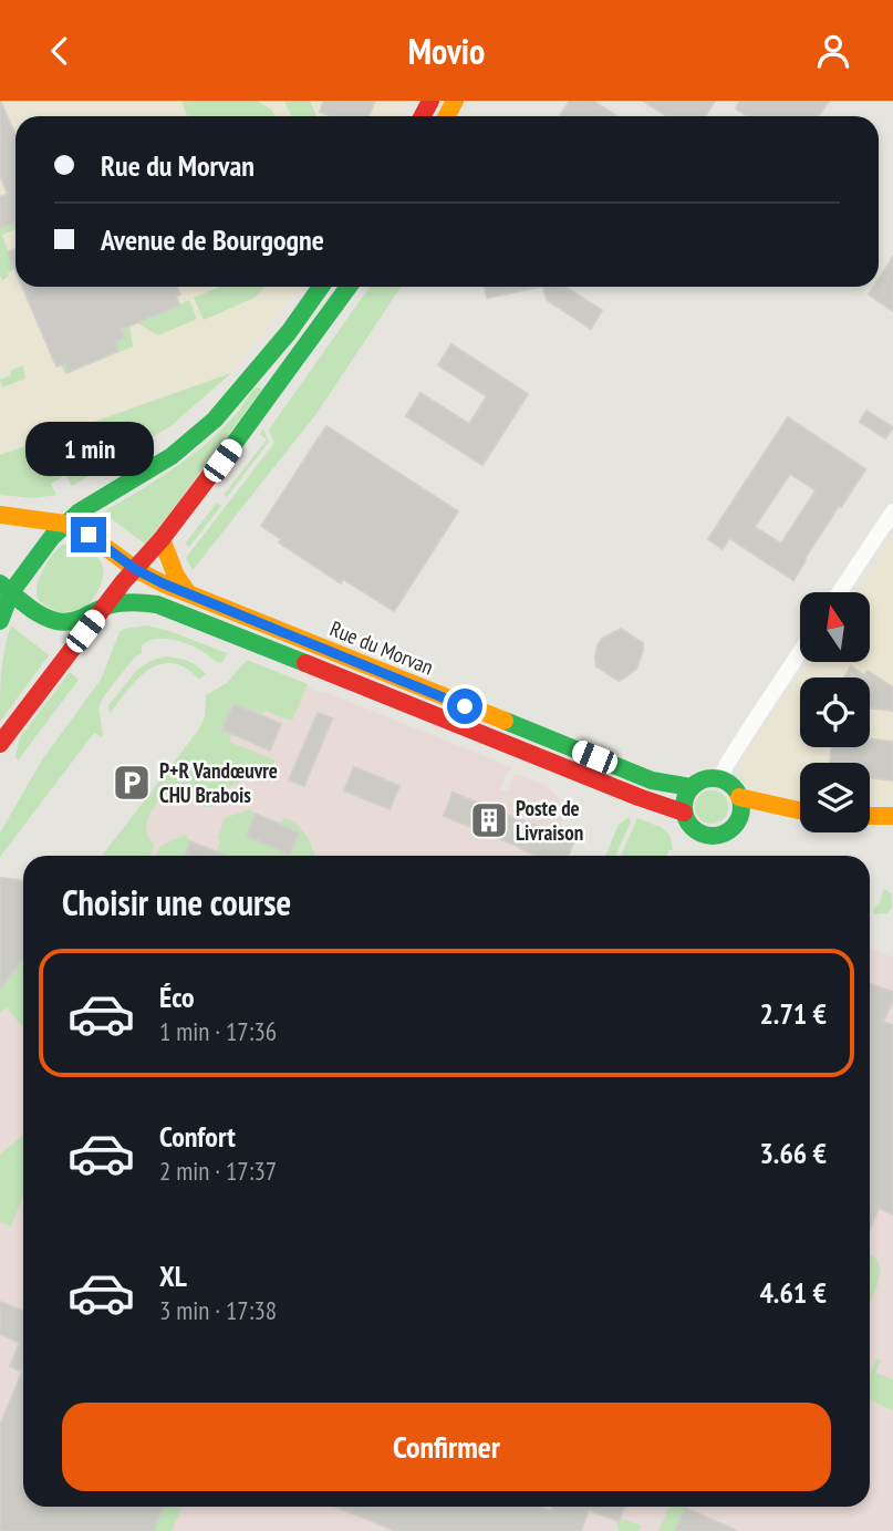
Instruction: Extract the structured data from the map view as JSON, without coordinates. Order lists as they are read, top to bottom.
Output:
{
  "streets": {
    "street": ["Rue du Morvan"]
  },
  "places": {
    "parking": ["P+R Vandœuvre CHU Brabois"],
    "building": ["Poste de Livraison"]
  },
  "north": "top",
  "page": {
    "header": "Movio",
    "banner": ["Rue du Morvan", "Avenue de Bourgogne"],
    "bubble": "1 min",
    "heading": "Choisir une course",
    "list": [
      {
        "name": "Éco",
        "note": "1 min · 17:36",
        "value": "2.71 €"
      },
      {
        "name": "Confort",
        "note": "2 min · 17:37",
        "value": "3.66 €"
      },
      {
        "name": "XL",
        "note": "3 min · 17:38",
        "value": "4.61 €"
      }
    ],
    "buttons": "Confirmer"
  }
}
